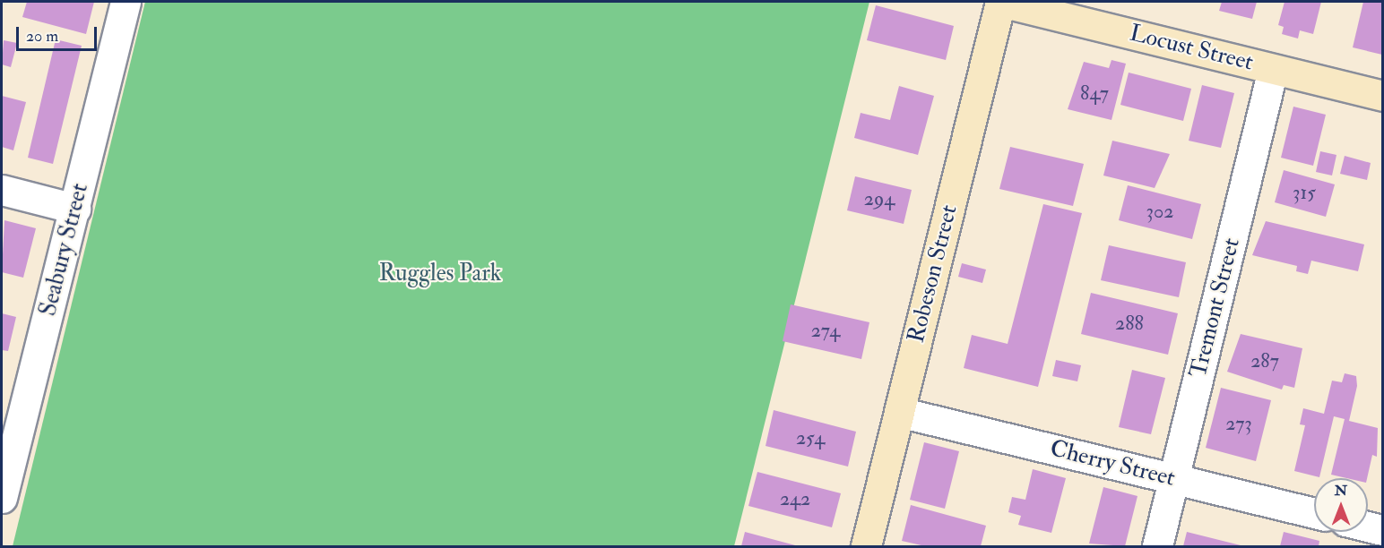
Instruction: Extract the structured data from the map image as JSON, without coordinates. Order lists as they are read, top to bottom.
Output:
{
  "streets": {
    "main road": ["Locust Street", "Robeson Street"],
    "street": ["Seabury Street", "Tremont Street", "Cherry Street"]
  },
  "crossings": [
    ["Locust Street", "Robeson Street"],
    ["Locust Street", "Tremont Street"],
    ["Robeson Street", "Cherry Street"],
    ["Tremont Street", "Cherry Street"]
  ],
  "parks": ["Ruggles Park"],
  "house_numbers": [
    "847",
    "315",
    "294",
    "302",
    "288",
    "274",
    "287",
    "273",
    "254",
    "242"
  ],
  "scale_bar": "20 m",
  "north": "top"
}
